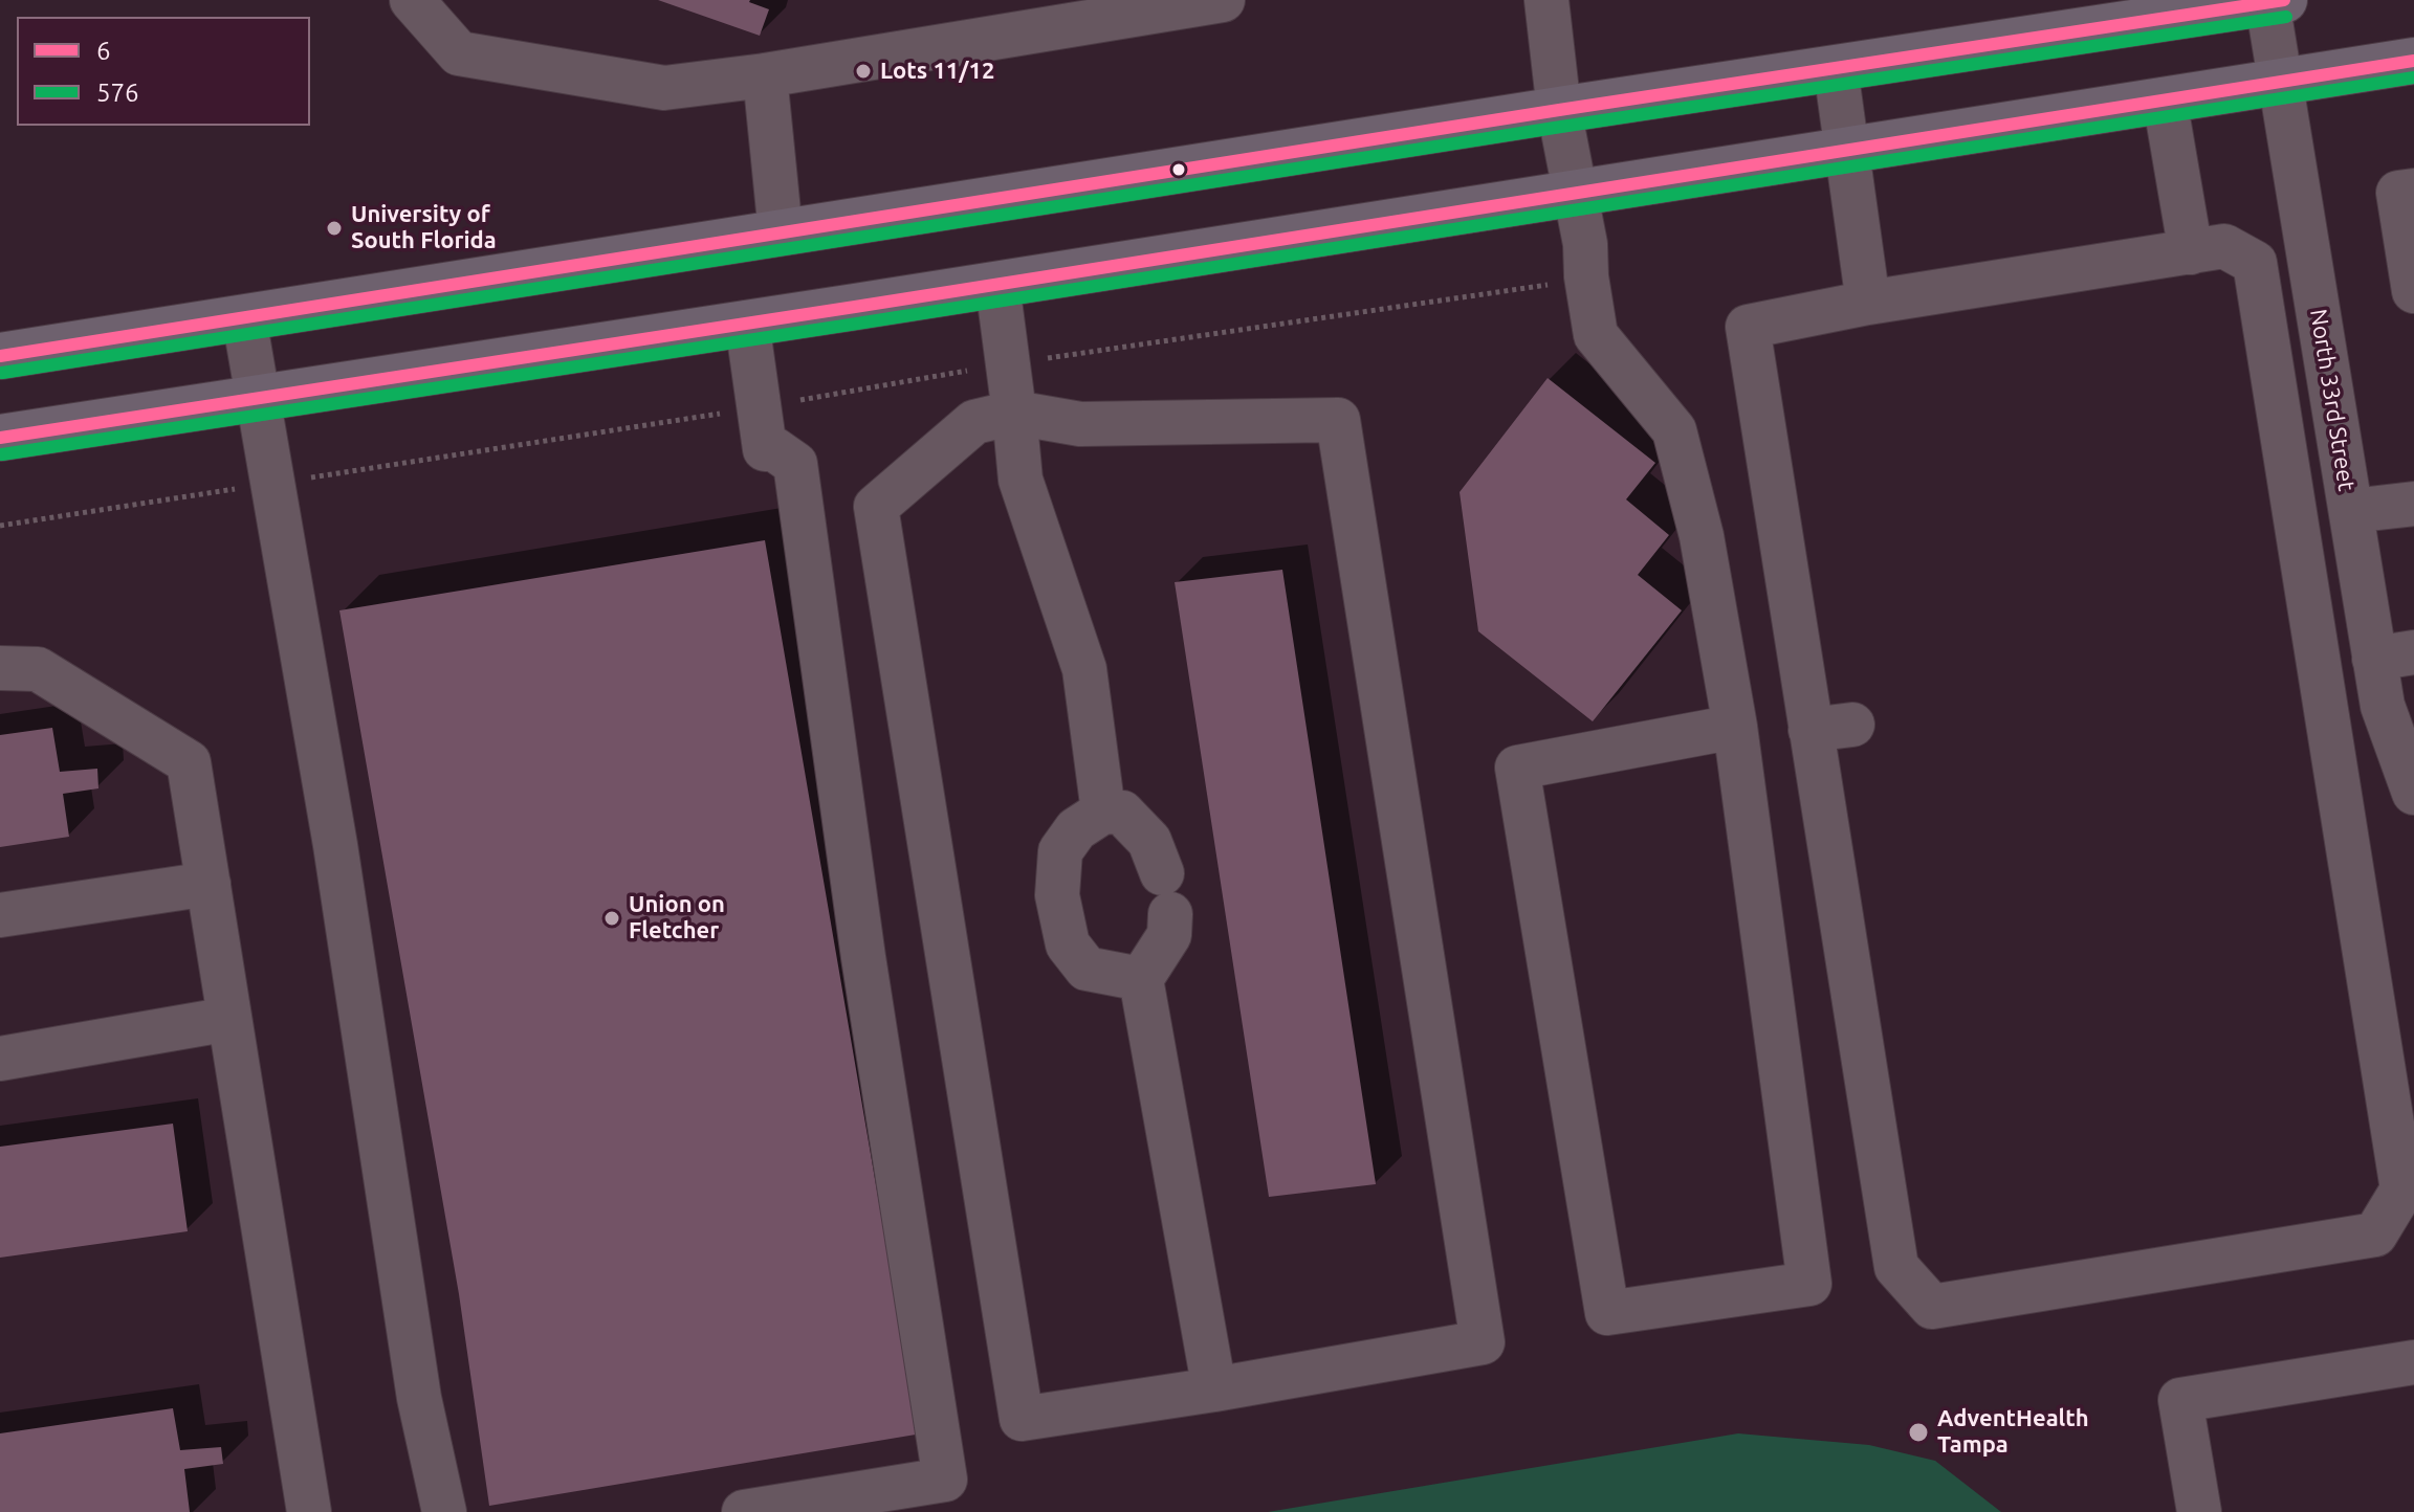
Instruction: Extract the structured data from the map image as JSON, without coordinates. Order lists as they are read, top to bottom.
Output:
{
  "streets": {
    "street": ["North 33rd Street"]
  },
  "places": [
    "Lots 11/12",
    "University of South Florida",
    "Union on Fletcher",
    "AdventHealth Tampa"
  ],
  "lines": ["transit line 6", "transit line 576"],
  "legend": ["6", "576"]
}
